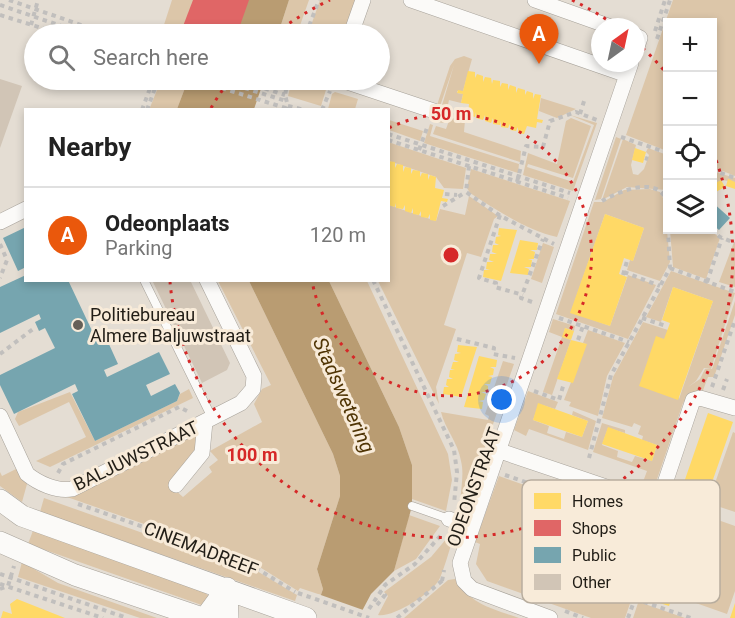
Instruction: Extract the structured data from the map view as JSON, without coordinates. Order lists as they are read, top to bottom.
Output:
{
  "streets": {
    "main road": ["CINEMADREEF"],
    "street": ["BALJUWSTRAAT", "ODEONSTRAAT"]
  },
  "water": ["Stadswetering"],
  "places": ["Politiebureau Almere Baljuwstraat"],
  "legend": [
    "Homes",
    "Shops",
    "Public",
    "Other"
  ],
  "north": "top right",
  "page": {
    "pins": "A",
    "map_buttons": ["+", "−"],
    "search": "Search here",
    "heading": "Nearby",
    "list": [
      {
        "mark": "A",
        "name": "Odeonplaats",
        "note": "Parking",
        "value": "120 m"
      }
    ]
  },
  "rings": ["50 m", "100 m"]
}
